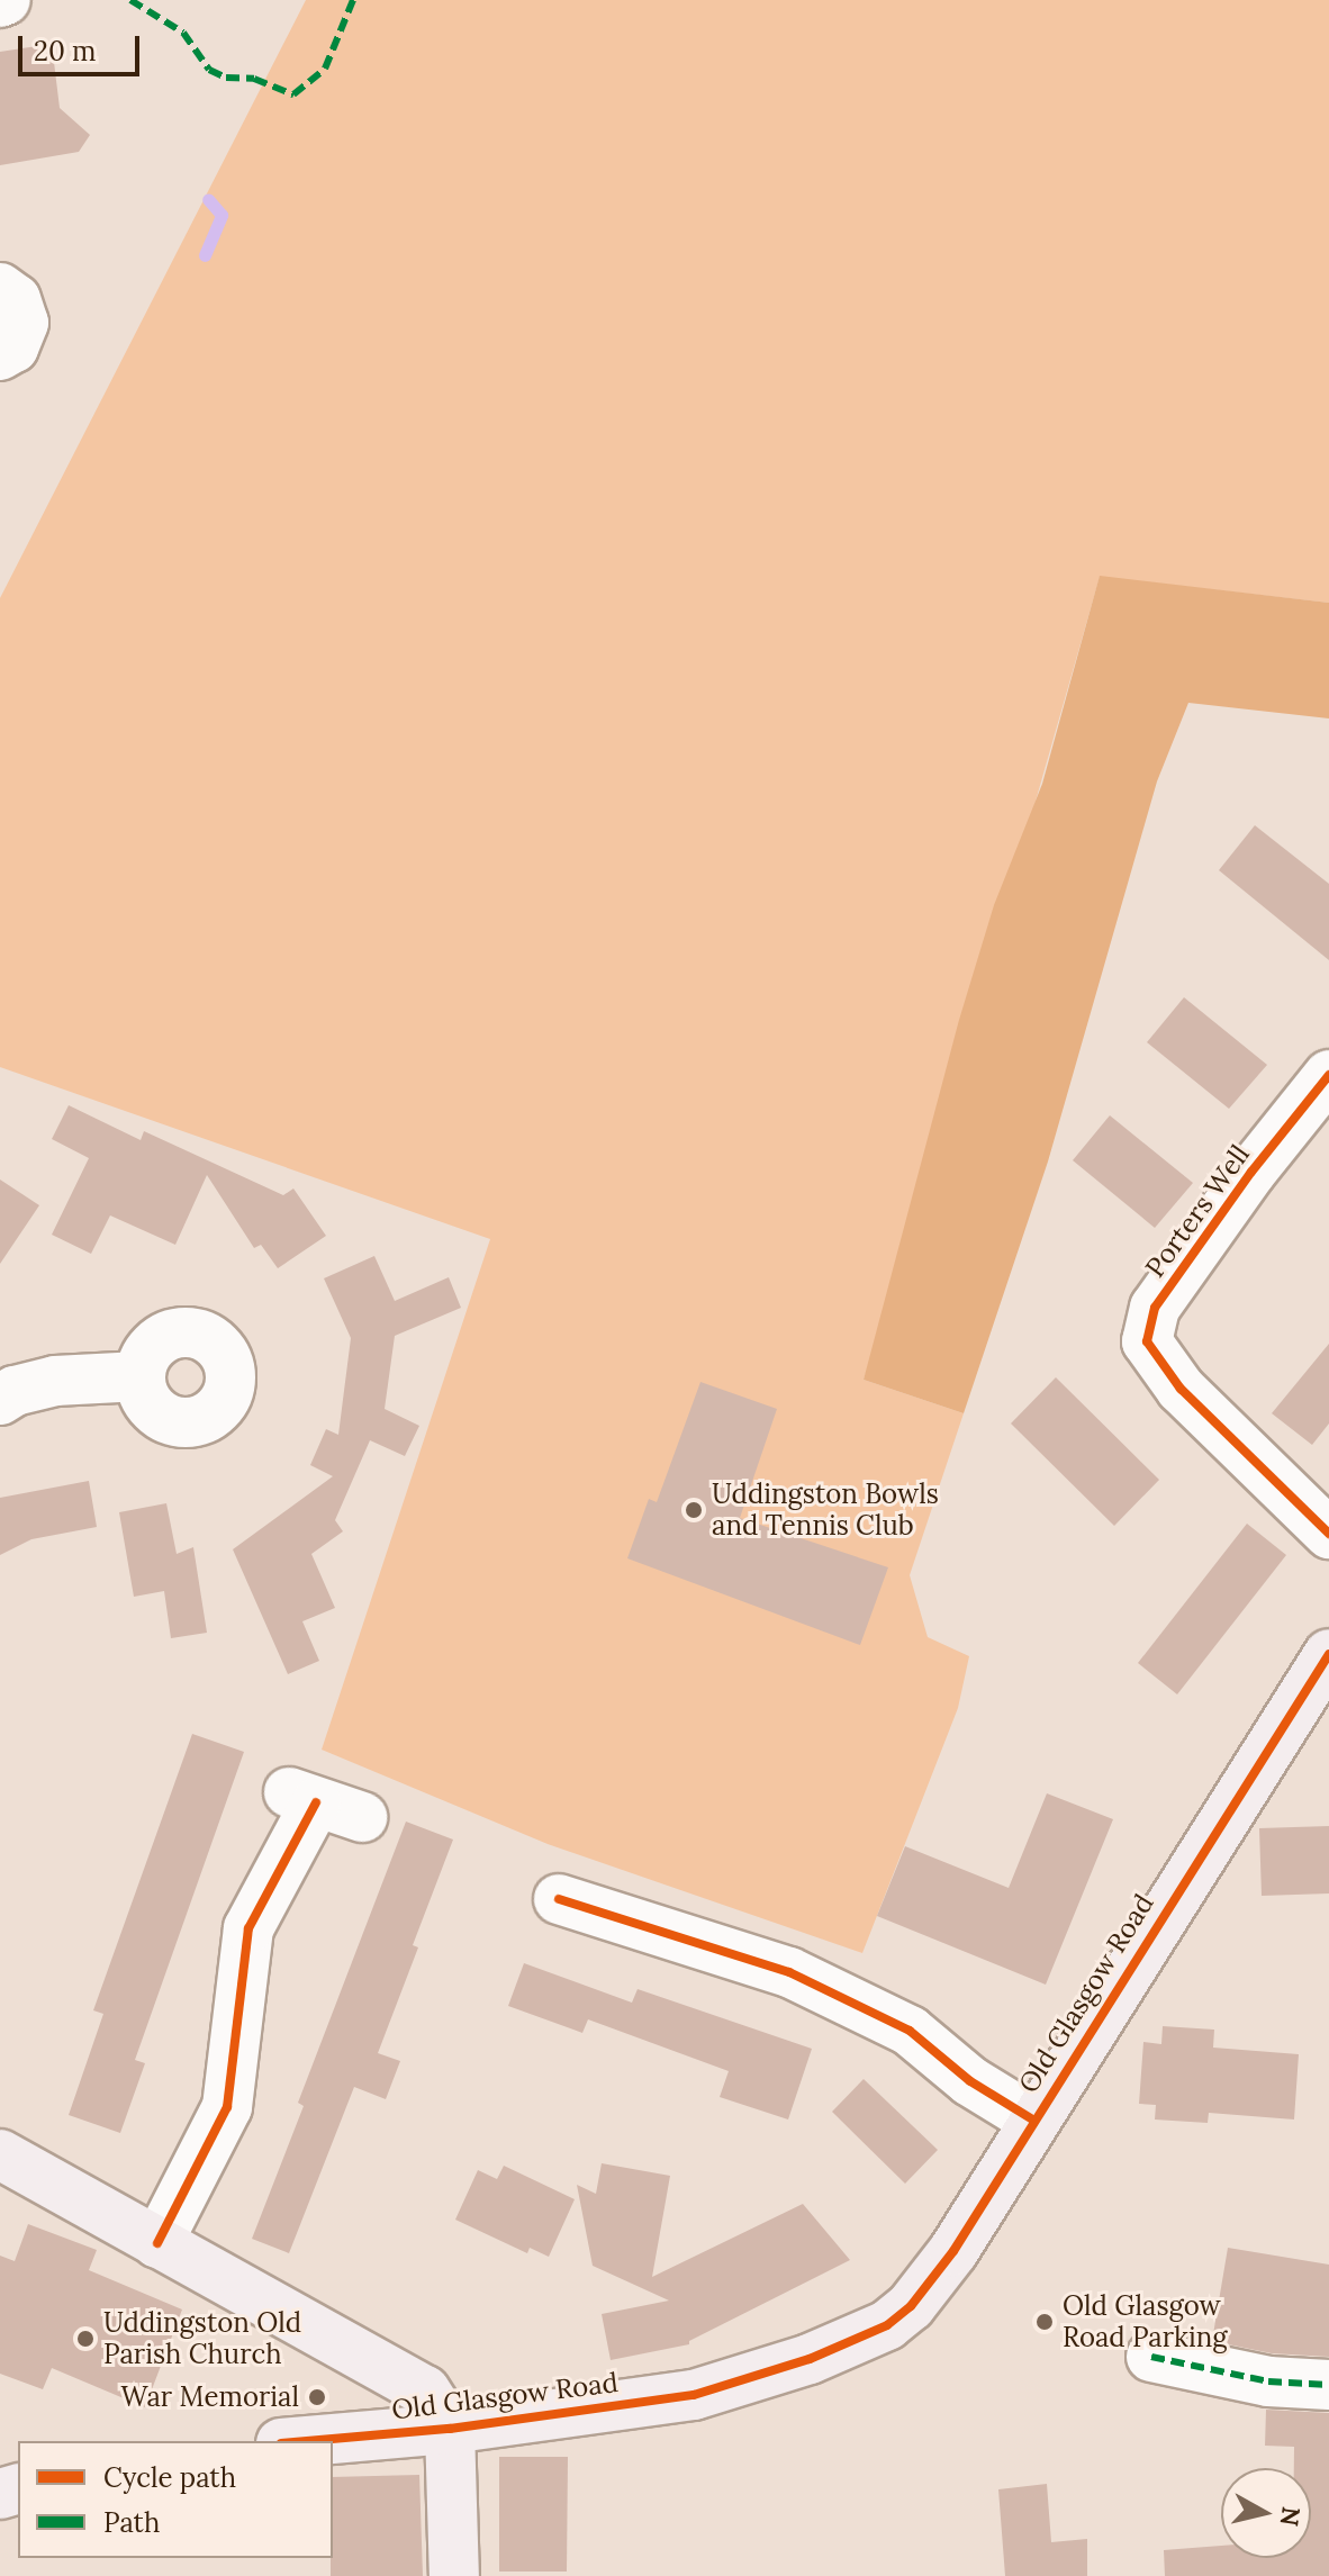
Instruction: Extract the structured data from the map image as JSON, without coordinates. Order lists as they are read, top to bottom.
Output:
{
  "streets": {
    "street": ["Porters Well", "Old Glasgow Road"]
  },
  "places": [
    "Uddingston Bowls and Tennis Club",
    "Old Glasgow Road Parking",
    "Uddingston Old Parish Church",
    "War Memorial"
  ],
  "legend": ["Cycle path", "Path"],
  "scale_bar": "20 m",
  "north": "right"
}
